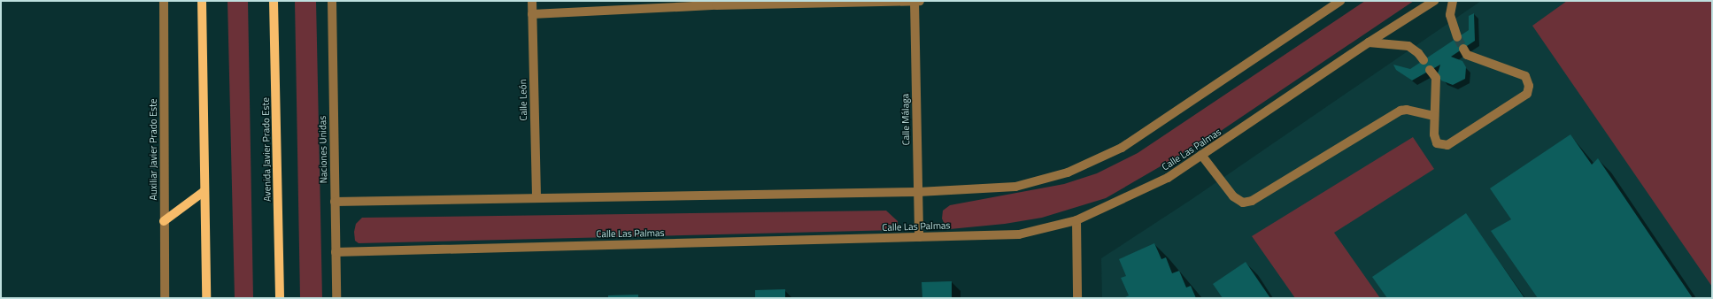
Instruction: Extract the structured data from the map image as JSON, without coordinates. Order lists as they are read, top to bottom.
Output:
{
  "streets": {
    "main road": ["Avenida Javier Prado Este"],
    "street": [
      "Calle León",
      "Calle Málaga",
      "Auxiliar Javier Prado Este",
      "Naciones Unidas",
      "Calle Las Palmas"
    ]
  },
  "crossings": [
    ["Calle Málaga", "Calle Las Palmas"],
    ["Naciones Unidas", "Calle Las Palmas"]
  ]
}
